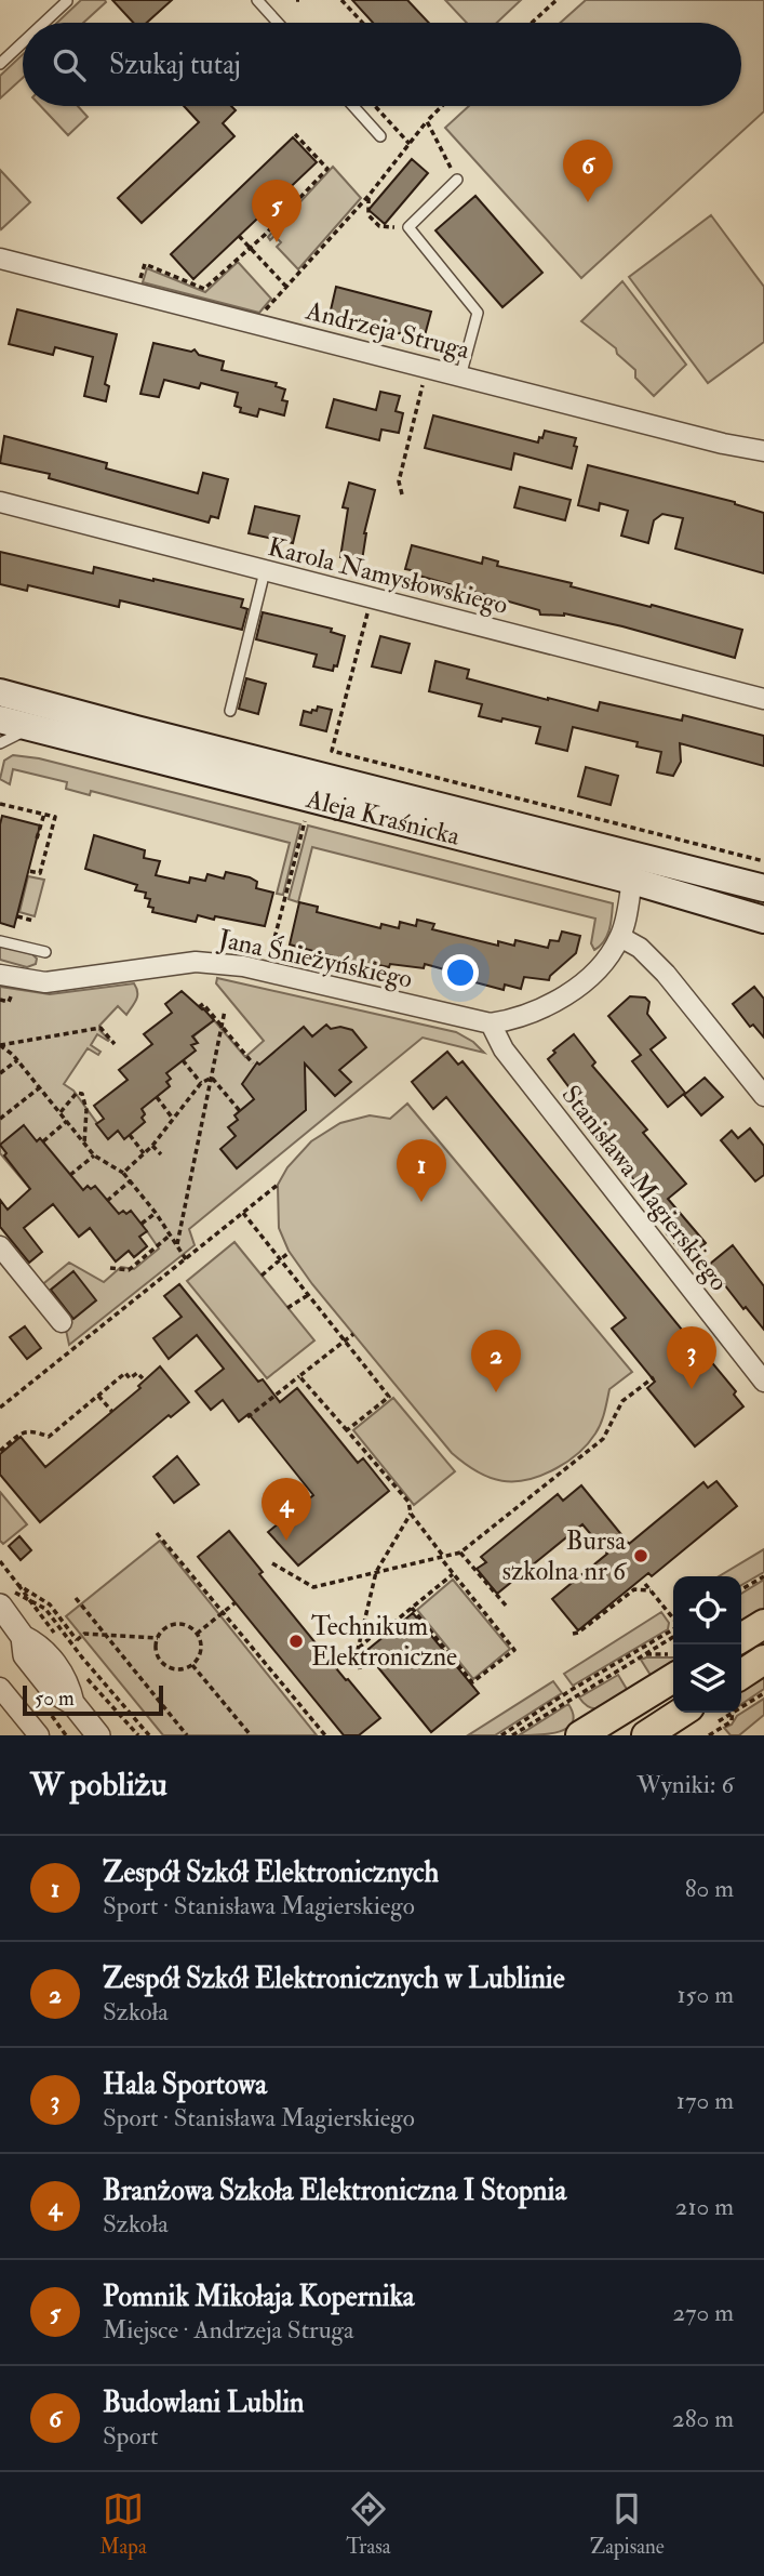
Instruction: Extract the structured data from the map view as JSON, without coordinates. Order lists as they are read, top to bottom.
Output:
{
  "streets": {
    "main road": ["Aleja Kraśnicka"],
    "street": [
      "Andrzeja Struga",
      "Karola Namysłowskiego",
      "Jana Śnieżyńskiego",
      "Stanisława Magierskiego"
    ]
  },
  "crossings": [
    ["Aleja Kraśnicka", "Jana Śnieżyńskiego"],
    ["Jana Śnieżyńskiego", "Stanisława Magierskiego"]
  ],
  "places": ["Bursa szkolna nr 6", "Technikum Elektroniczne"],
  "scale_bar": "50 m",
  "page": {
    "search": "Szukaj tutaj",
    "pins": [
      "6",
      "5",
      "1",
      "3",
      "2",
      "4"
    ],
    "scale": "50 m",
    "heading": ["W pobliżu", "Wyniki: 6"],
    "list": [
      {
        "mark": "1",
        "name": "Zespół Szkół Elektronicznych",
        "note": "Sport · Stanisława Magierskiego",
        "value": "80 m"
      },
      {
        "mark": "2",
        "name": "Zespół Szkół Elektronicznych w Lublinie",
        "note": "Szkoła",
        "value": "150 m"
      },
      {
        "mark": "3",
        "name": "Hala Sportowa",
        "note": "Sport · Stanisława Magierskiego",
        "value": "170 m"
      },
      {
        "mark": "4",
        "name": "Branżowa Szkoła Elektroniczna I Stopnia",
        "note": "Szkoła",
        "value": "210 m"
      },
      {
        "mark": "5",
        "name": "Pomnik Mikołaja Kopernika",
        "note": "Miejsce · Andrzeja Struga",
        "value": "270 m"
      },
      {
        "mark": "6",
        "name": "Budowlani Lublin",
        "note": "Sport",
        "value": "280 m"
      }
    ],
    "nav": ["Mapa", "Trasa", "Zapisane"]
  }
}
